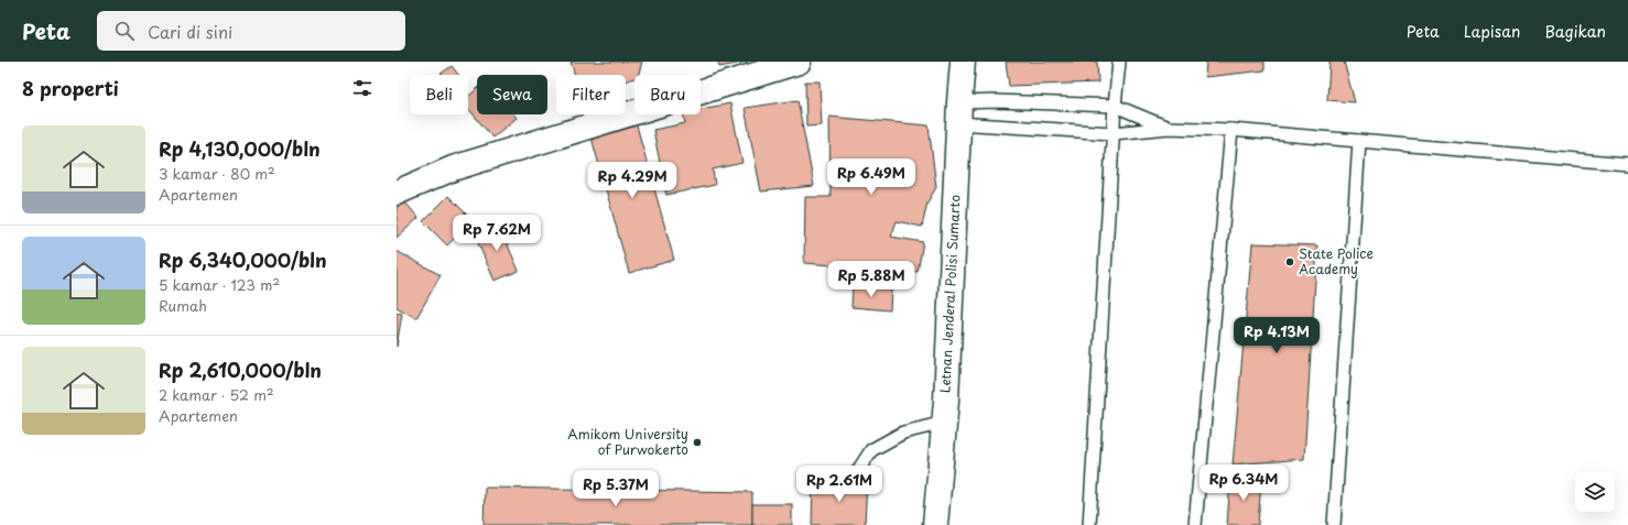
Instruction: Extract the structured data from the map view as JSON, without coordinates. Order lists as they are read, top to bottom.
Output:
{
  "streets": {
    "street": ["Letnan Jenderal Polisi Sumarto"]
  },
  "places": ["State Police Academy", "Amikom University of Purwokerto"],
  "page": {
    "header": "Peta",
    "search": "Cari di sini",
    "nav": ["Peta", "Lapisan", "Bagikan"],
    "heading": "8 properti",
    "chip": [
      "Beli",
      "Sewa",
      "Filter",
      "Baru"
    ],
    "list": [
      {
        "name": "Rp 4,130,000/bln",
        "note": "3 kamar · 80 m² · Apartemen"
      },
      {
        "name": "Rp 6,340,000/bln",
        "note": "5 kamar · 123 m² · Rumah"
      },
      {
        "name": "Rp 2,610,000/bln",
        "note": "2 kamar · 52 m² · Apartemen"
      }
    ],
    "price": [
      "Rp 6.49M",
      "Rp 4.29M",
      "Rp 7.62M",
      "Rp 5.88M",
      "Rp 4.13M",
      "Rp 6.34M",
      "Rp 2.61M",
      "Rp 5.37M"
    ]
  }
}
